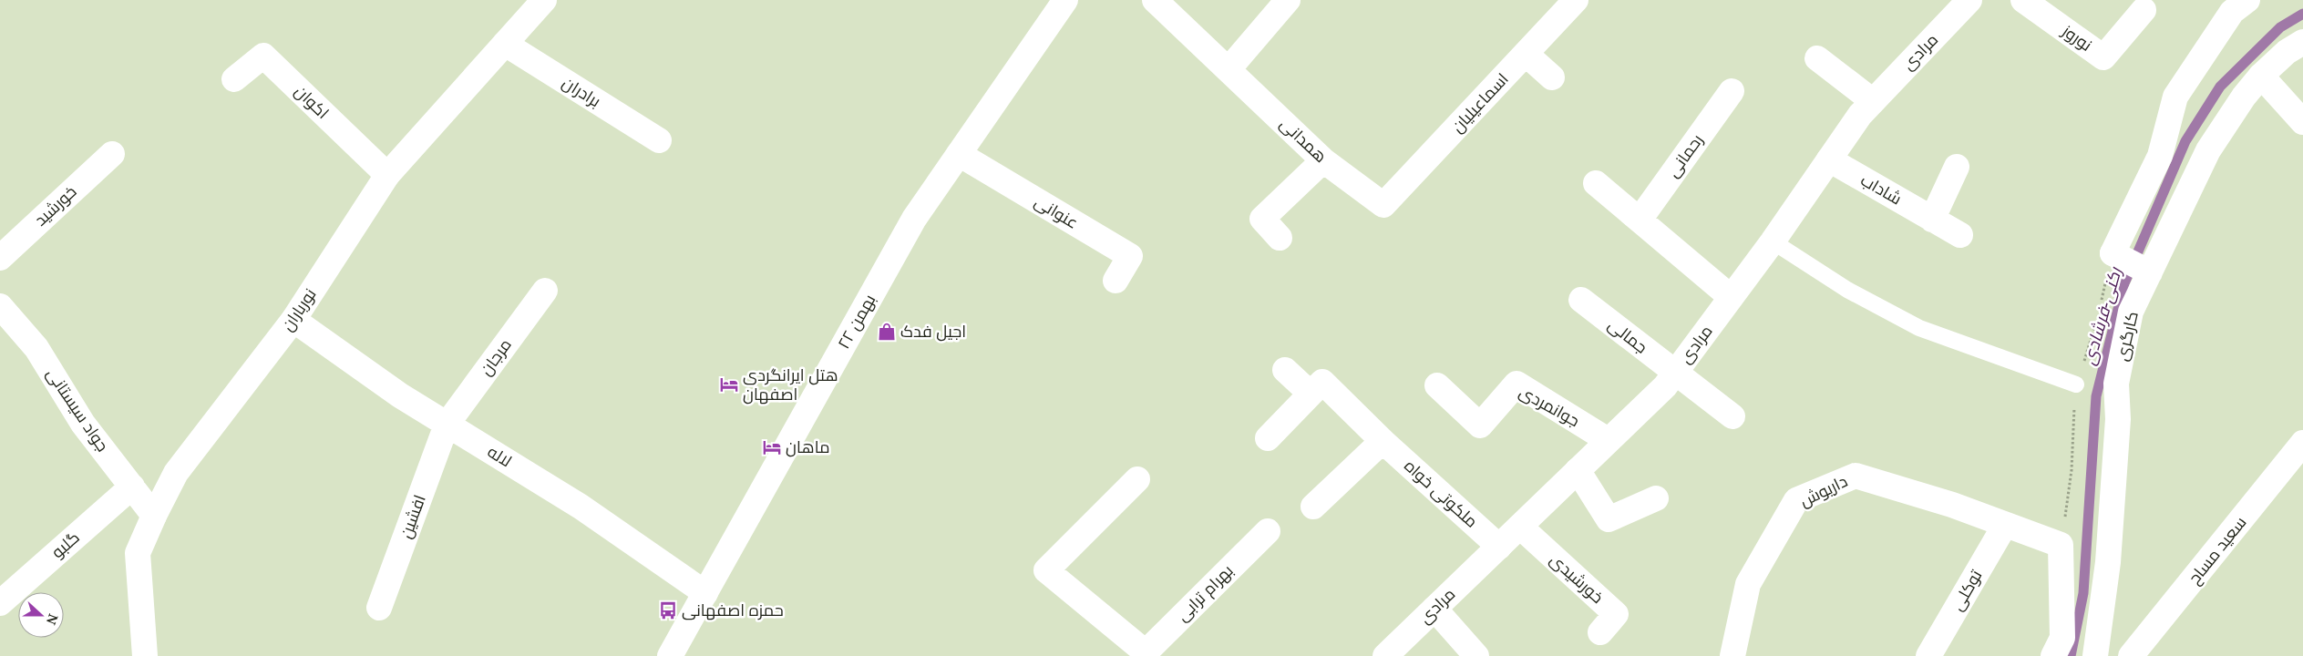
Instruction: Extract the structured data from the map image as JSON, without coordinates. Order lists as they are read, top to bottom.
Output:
{
  "streets": {
    "street": [
      "نوروز",
      "مرادی",
      "برادران",
      "اکوان",
      "اسماعیلیان",
      "همدانی",
      "رحمانی",
      "شاداب",
      "خورشید",
      "عنوانی",
      "نورباران",
      "۲۲ بهمن",
      "جمالی",
      "کارگری",
      "مرجان",
      "جوانمردی",
      "جواد سیستانی",
      "لاله",
      "داریوش",
      "ملکوتی خواه",
      "افشین",
      "گلبو",
      "سعید مساح",
      "خورشیدی",
      "توکلی",
      "بهرام ترابی"
    ]
  },
  "crossings": [
    ["مرادی", "شاداب"],
    ["مرادی", "جمالی"],
    ["مرادی", "جوانمردی"],
    ["مرادی", "ملکوتی خواه"],
    ["مرادی", "خورشیدی"],
    ["برادران", "نورباران"],
    ["اکوان", "نورباران"],
    ["اسماعیلیان", "همدانی"],
    ["عنوانی", "۲۲ بهمن"],
    ["نورباران", "جواد سیستانی"],
    ["نورباران", "لاله"],
    ["۲۲ بهمن", "لاله"],
    ["مرجان", "لاله"],
    ["مرجان", "افشین"],
    ["جواد سیستانی", "گلبو"],
    ["لاله", "افشین"],
    ["داریوش", "توکلی"]
  ],
  "water": ["رکنی-فرشادی"],
  "places": {
    "shop": ["اجیل فدک"],
    "hotel": ["هتل ایرانگردی اصفهان", "ماهان"],
    "bus stop": ["حمزه اصفهانی"]
  },
  "north": "right"
}
